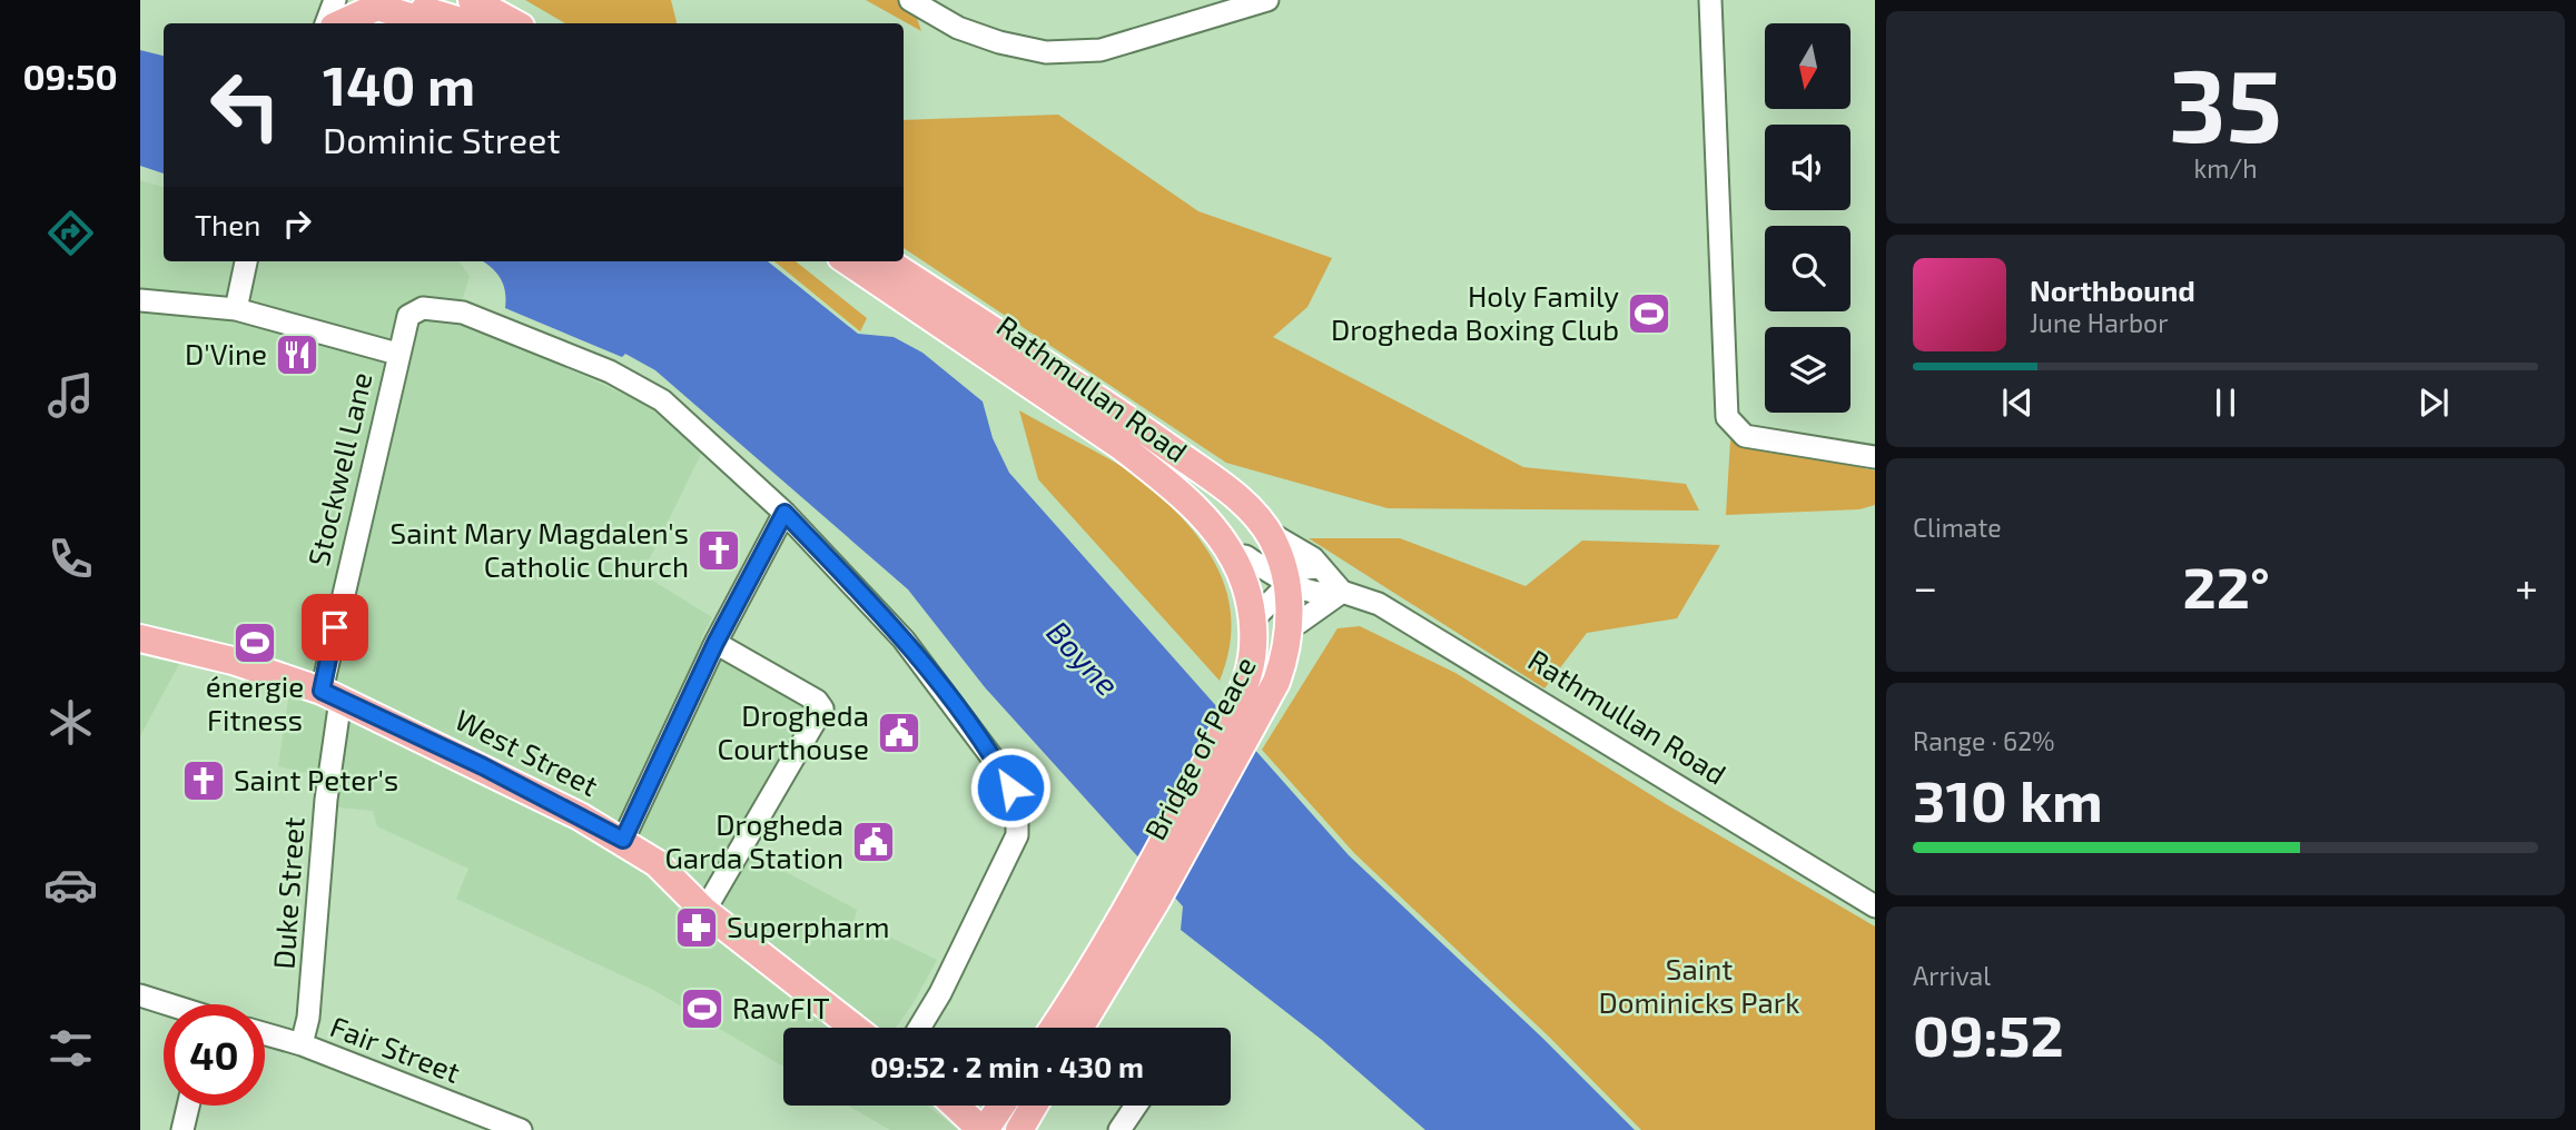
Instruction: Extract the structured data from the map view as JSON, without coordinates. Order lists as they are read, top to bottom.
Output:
{
  "streets": {
    "main road": ["Rathmullan Road", "Bridge of Peace", "West Street"],
    "street": ["Stockwell Lane", "Duke Street", "Fair Street"]
  },
  "crossings": [
    ["Rathmullan Road", "Bridge of Peace"],
    ["Stockwell Lane", "West Street"],
    ["Stockwell Lane", "Duke Street"],
    ["West Street", "Duke Street"],
    ["Duke Street", "Fair Street"]
  ],
  "water": ["Boyne"],
  "parks": ["Saint Dominicks Park"],
  "places": {
    "sports": ["Holy Family Drogheda Boxing Club", "énergie Fitness", "RawFIT"],
    "restaurant": ["D'Vine"],
    "church": ["Saint Mary Magdalen's Catholic Church", "Saint Peter's"],
    "public building": ["Drogheda Courthouse", "Drogheda Garda Station"],
    "pharmacy": ["Superpharm"]
  },
  "north": "bottom",
  "page": {
    "tabs": "09:50",
    "tile": [
      ["35", "km/h"],
      "Climate",
      ["Range · 62%", "310 km"],
      ["Arrival", "09:52"]
    ],
    "turn": ["140 m", "Dominic Street"],
    "then": "Then",
    "song": ["Northbound", "June Harbor"],
    "heat": ["−", "22°", "+"],
    "limit": "40",
    "trip": "09:52 · 2 min · 430 m"
  }
}
